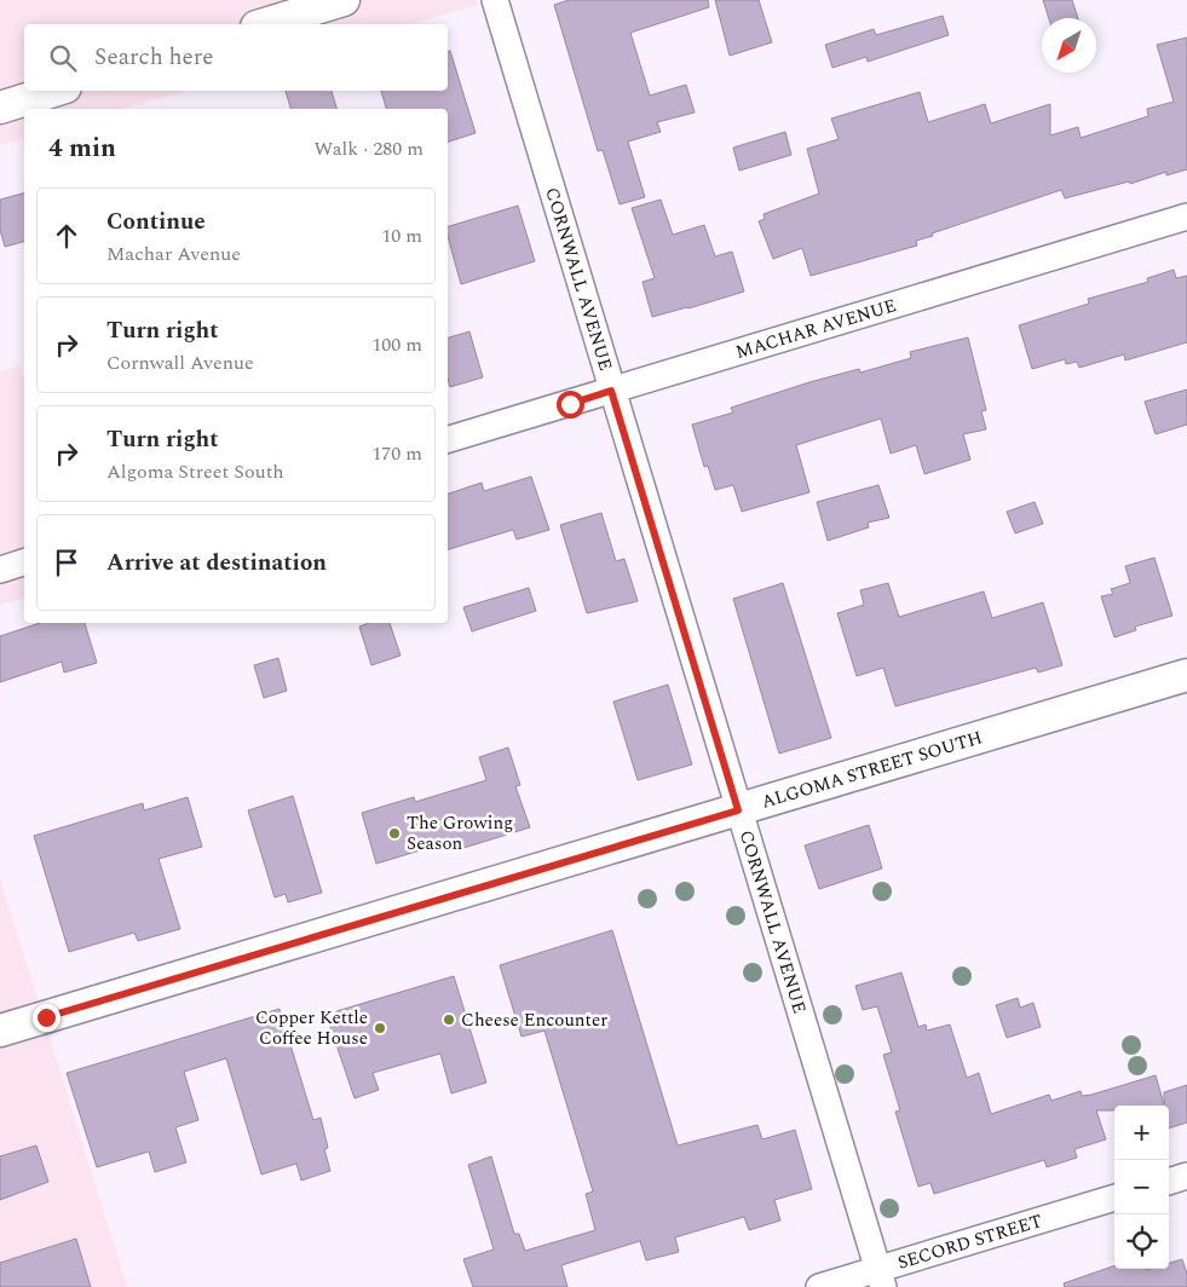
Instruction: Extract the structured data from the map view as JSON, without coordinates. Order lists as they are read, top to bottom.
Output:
{
  "streets": {
    "street": [
      "CORNWALL AVENUE",
      "MACHAR AVENUE",
      "ALGOMA STREET SOUTH",
      "SECORD STREET"
    ]
  },
  "crossings": [
    ["CORNWALL AVENUE", "MACHAR AVENUE"],
    ["CORNWALL AVENUE", "ALGOMA STREET SOUTH"],
    ["CORNWALL AVENUE", "SECORD STREET"]
  ],
  "places": ["The Growing Season", "Cheese Encounter", "Copper Kettle Coffee House"],
  "north": "bottom left",
  "page": {
    "search": "Search here",
    "heading": ["4 min", "Walk · 280 m"],
    "list": [
      ["Continue", "Machar Avenue", "10 m"],
      ["Turn right", "Cornwall Avenue", "100 m"],
      ["Turn right", "Algoma Street South", "170 m"],
      "Arrive at destination"
    ],
    "map_buttons": ["+", "−"]
  }
}
